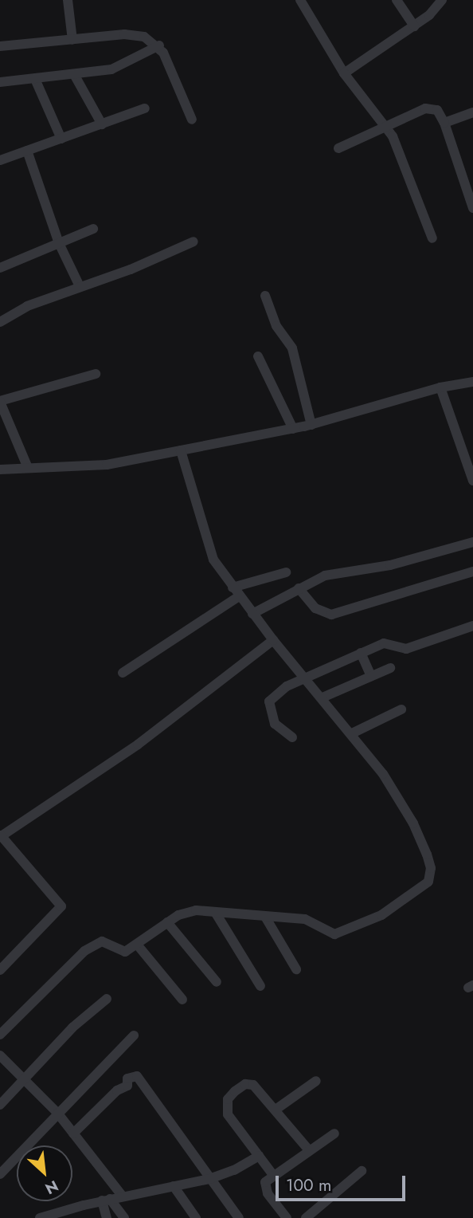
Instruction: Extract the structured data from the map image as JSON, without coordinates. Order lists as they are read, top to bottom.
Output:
{
  "scale_bar": "100 m",
  "north": "bottom right"
}
